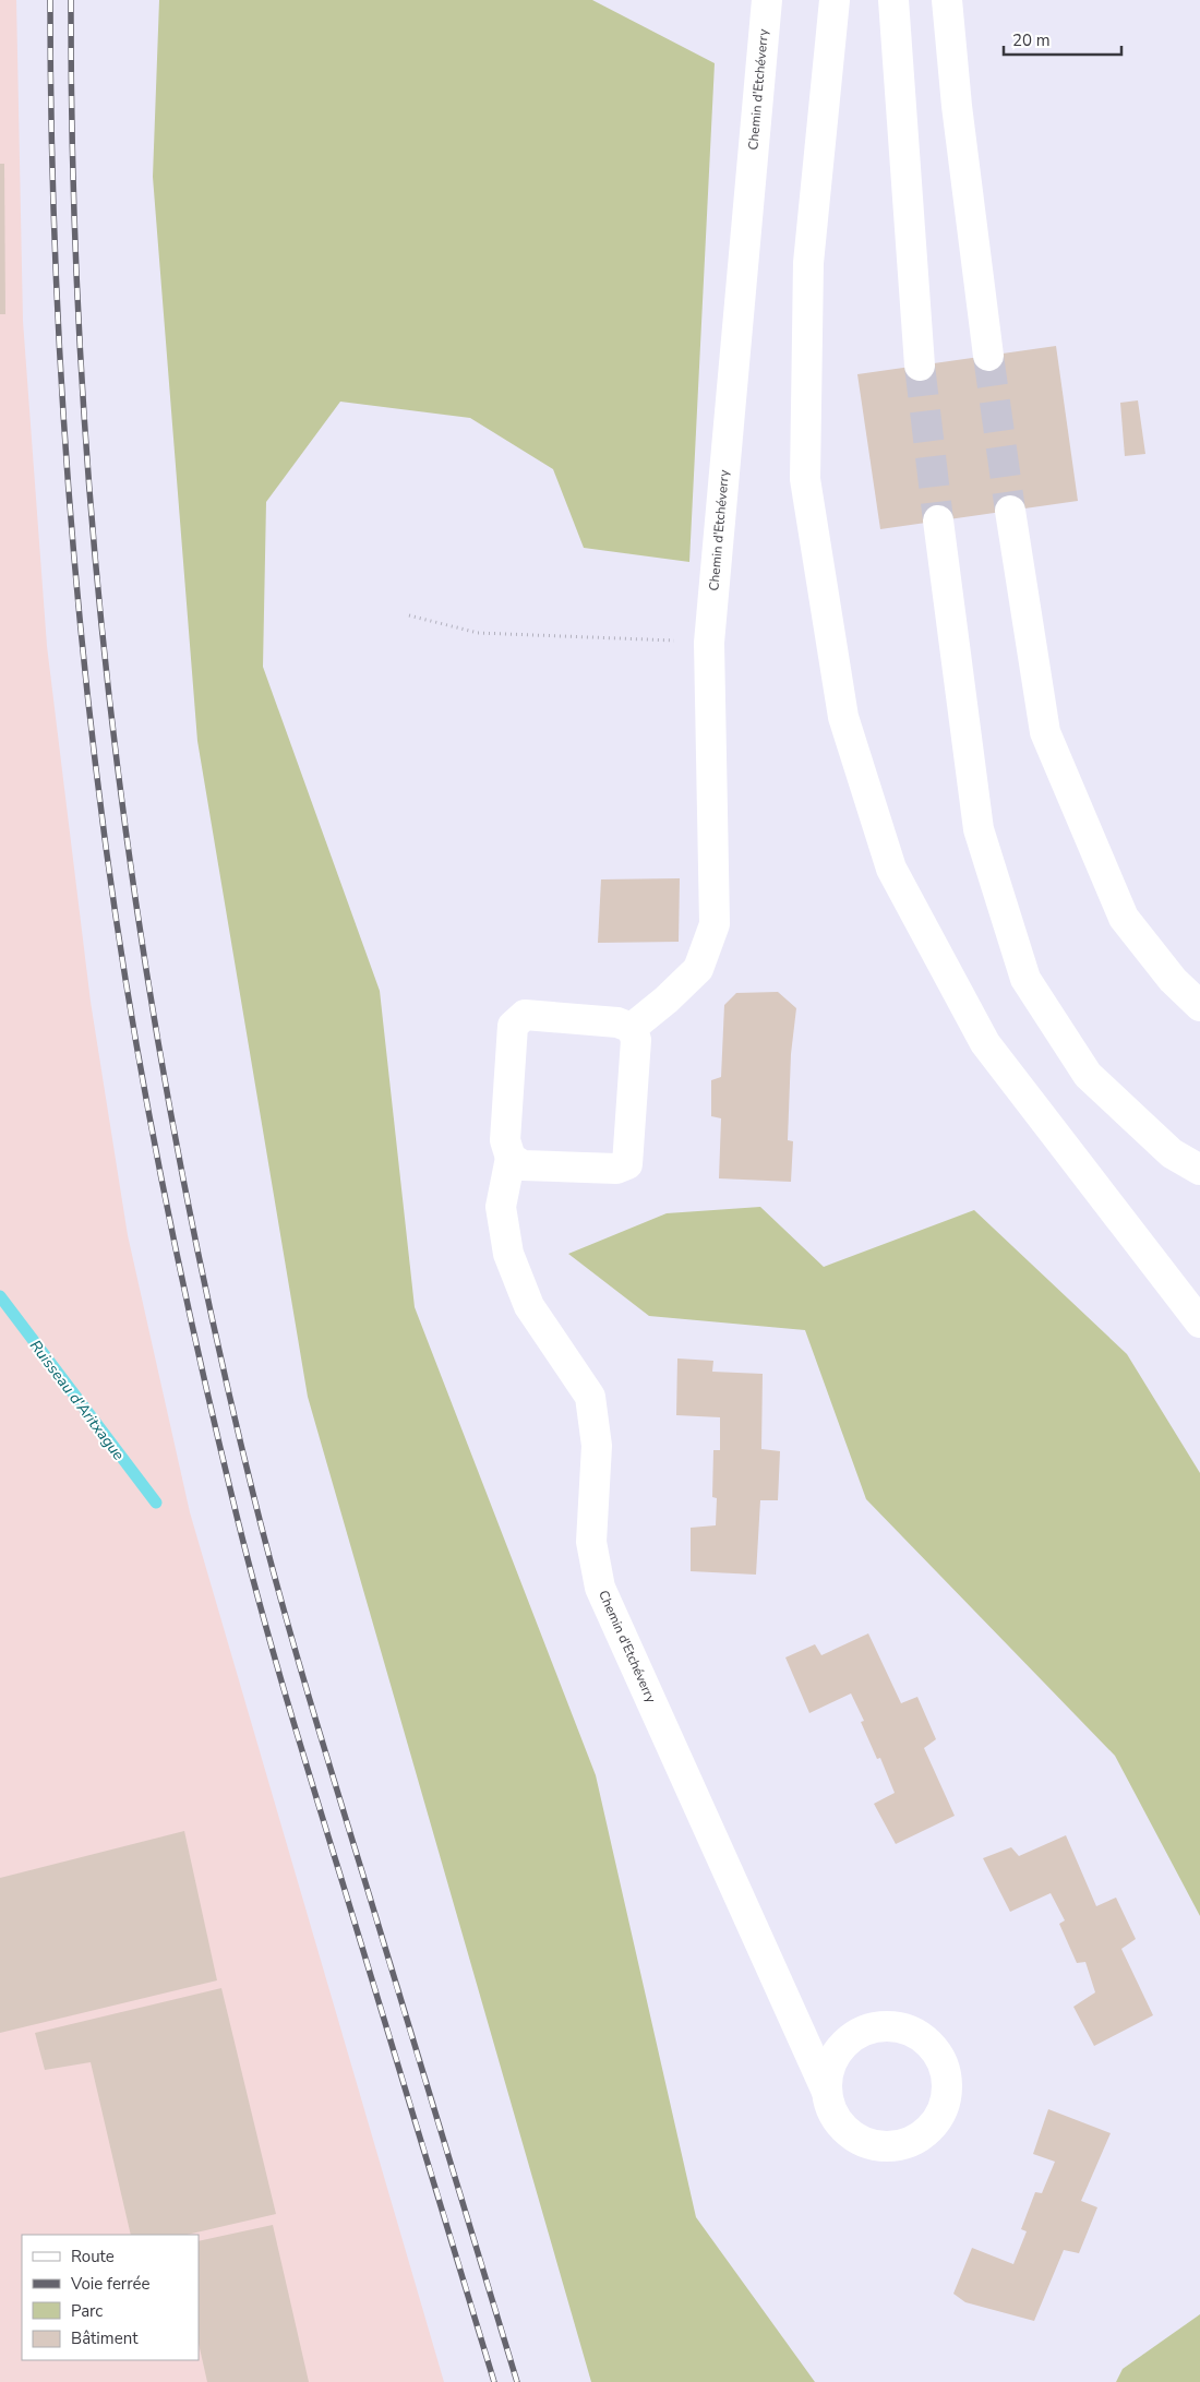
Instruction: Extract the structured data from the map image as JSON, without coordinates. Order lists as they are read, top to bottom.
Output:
{
  "streets": {
    "main road": ["Chemin d'Etchéverry"]
  },
  "water": ["Ruisseau d'Aritxague"],
  "legend": [
    "Route",
    "Voie ferrée",
    "Parc",
    "Bâtiment"
  ],
  "scale_bar": "20 m"
}
